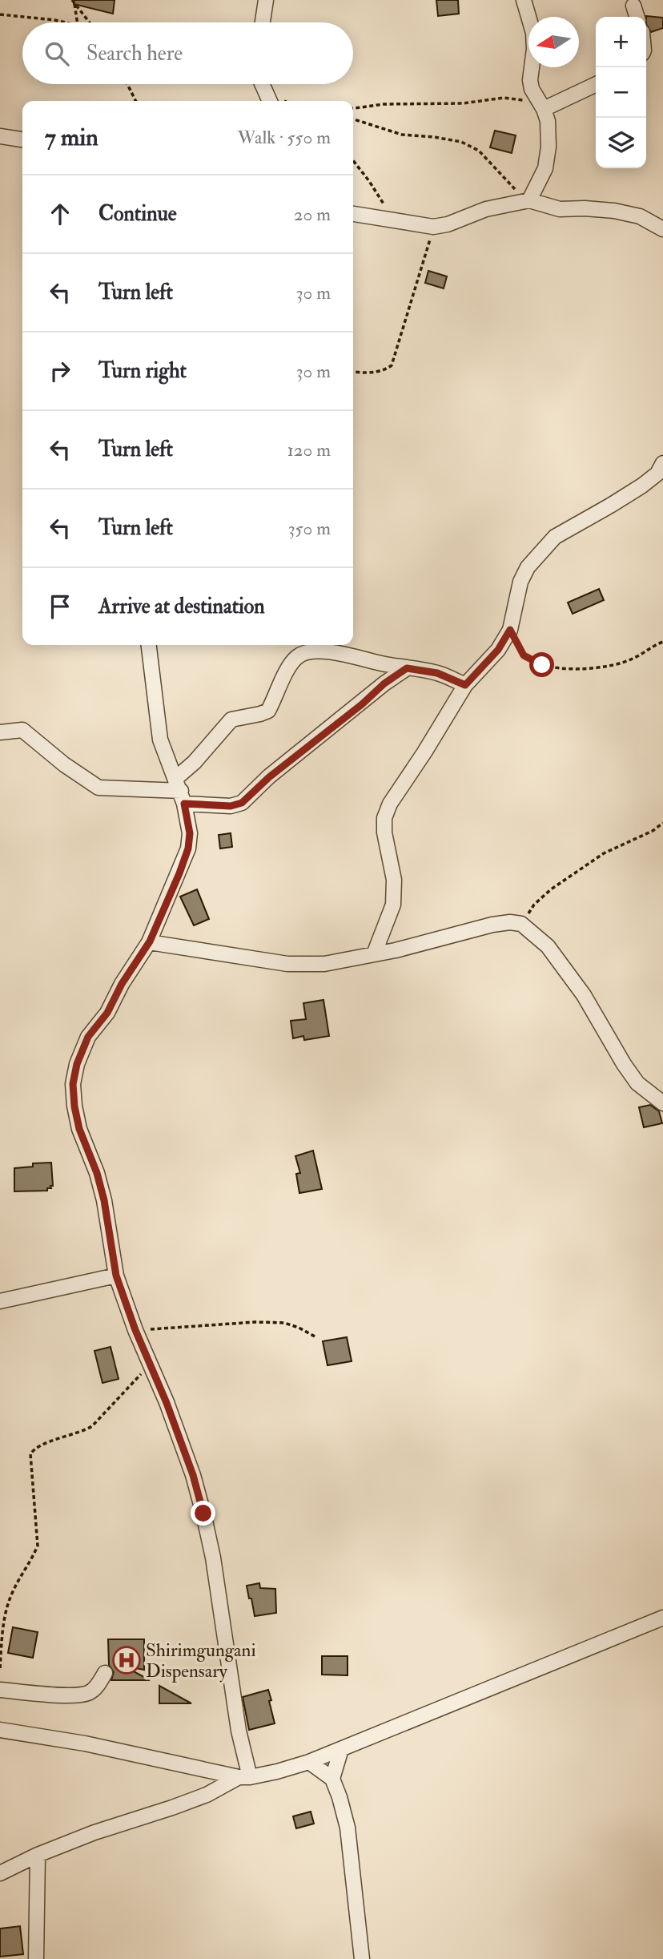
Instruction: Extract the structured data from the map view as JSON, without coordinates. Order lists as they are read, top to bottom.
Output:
{
  "places": {
    "hospital": ["Shirimgungani Dispensary"]
  },
  "north": "left",
  "page": {
    "map_buttons": ["+", "−"],
    "search": "Search here",
    "heading": ["7 min", "Walk · 550 m"],
    "list": [
      ["Continue", "20 m"],
      ["Turn left", "30 m"],
      ["Turn right", "30 m"],
      ["Turn left", "120 m"],
      ["Turn left", "350 m"],
      "Arrive at destination"
    ]
  }
}
